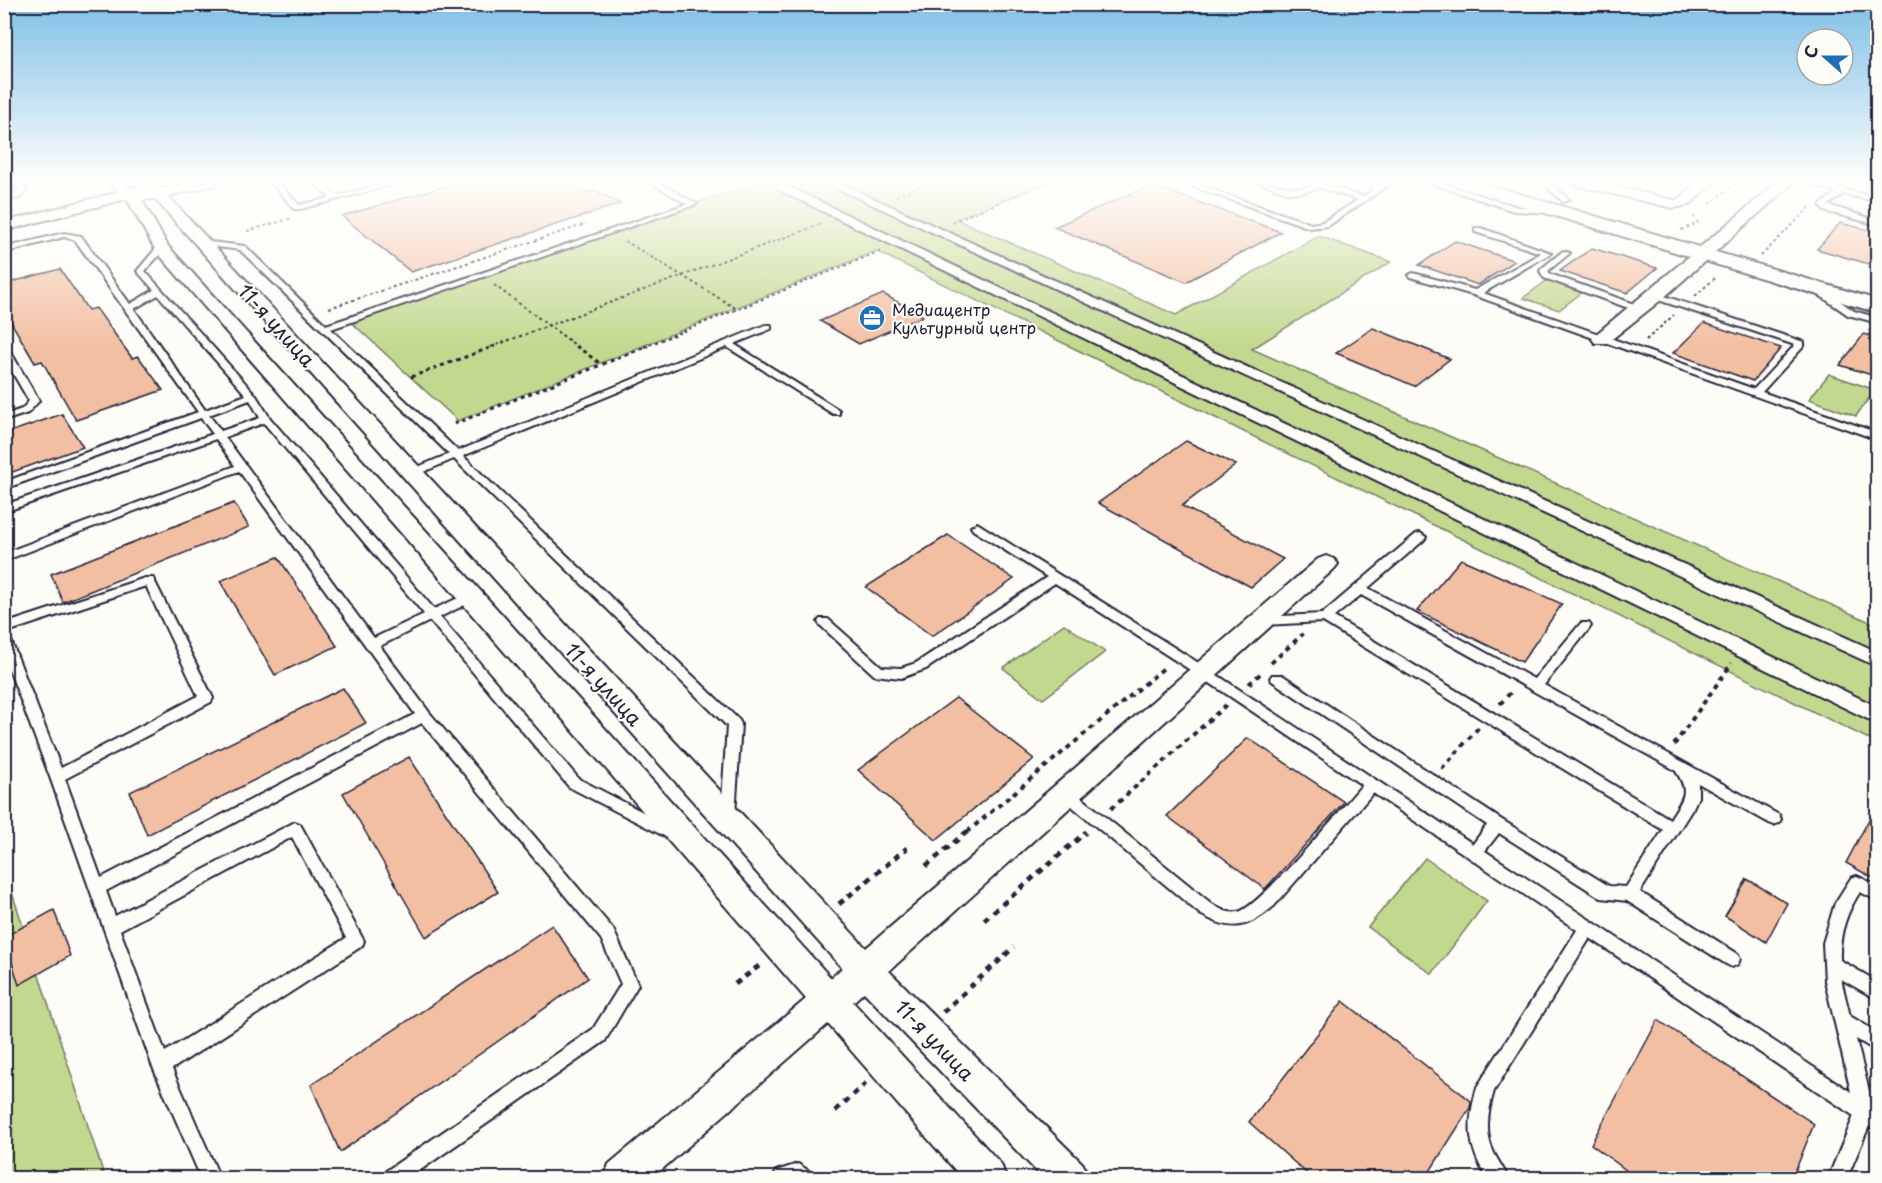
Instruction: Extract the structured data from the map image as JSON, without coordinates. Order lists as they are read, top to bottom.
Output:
{
  "streets": {
    "street": ["11-я улица"]
  },
  "places": {
    "office": ["Медиацентр Культурный центр"]
  },
  "north": "left"
}
